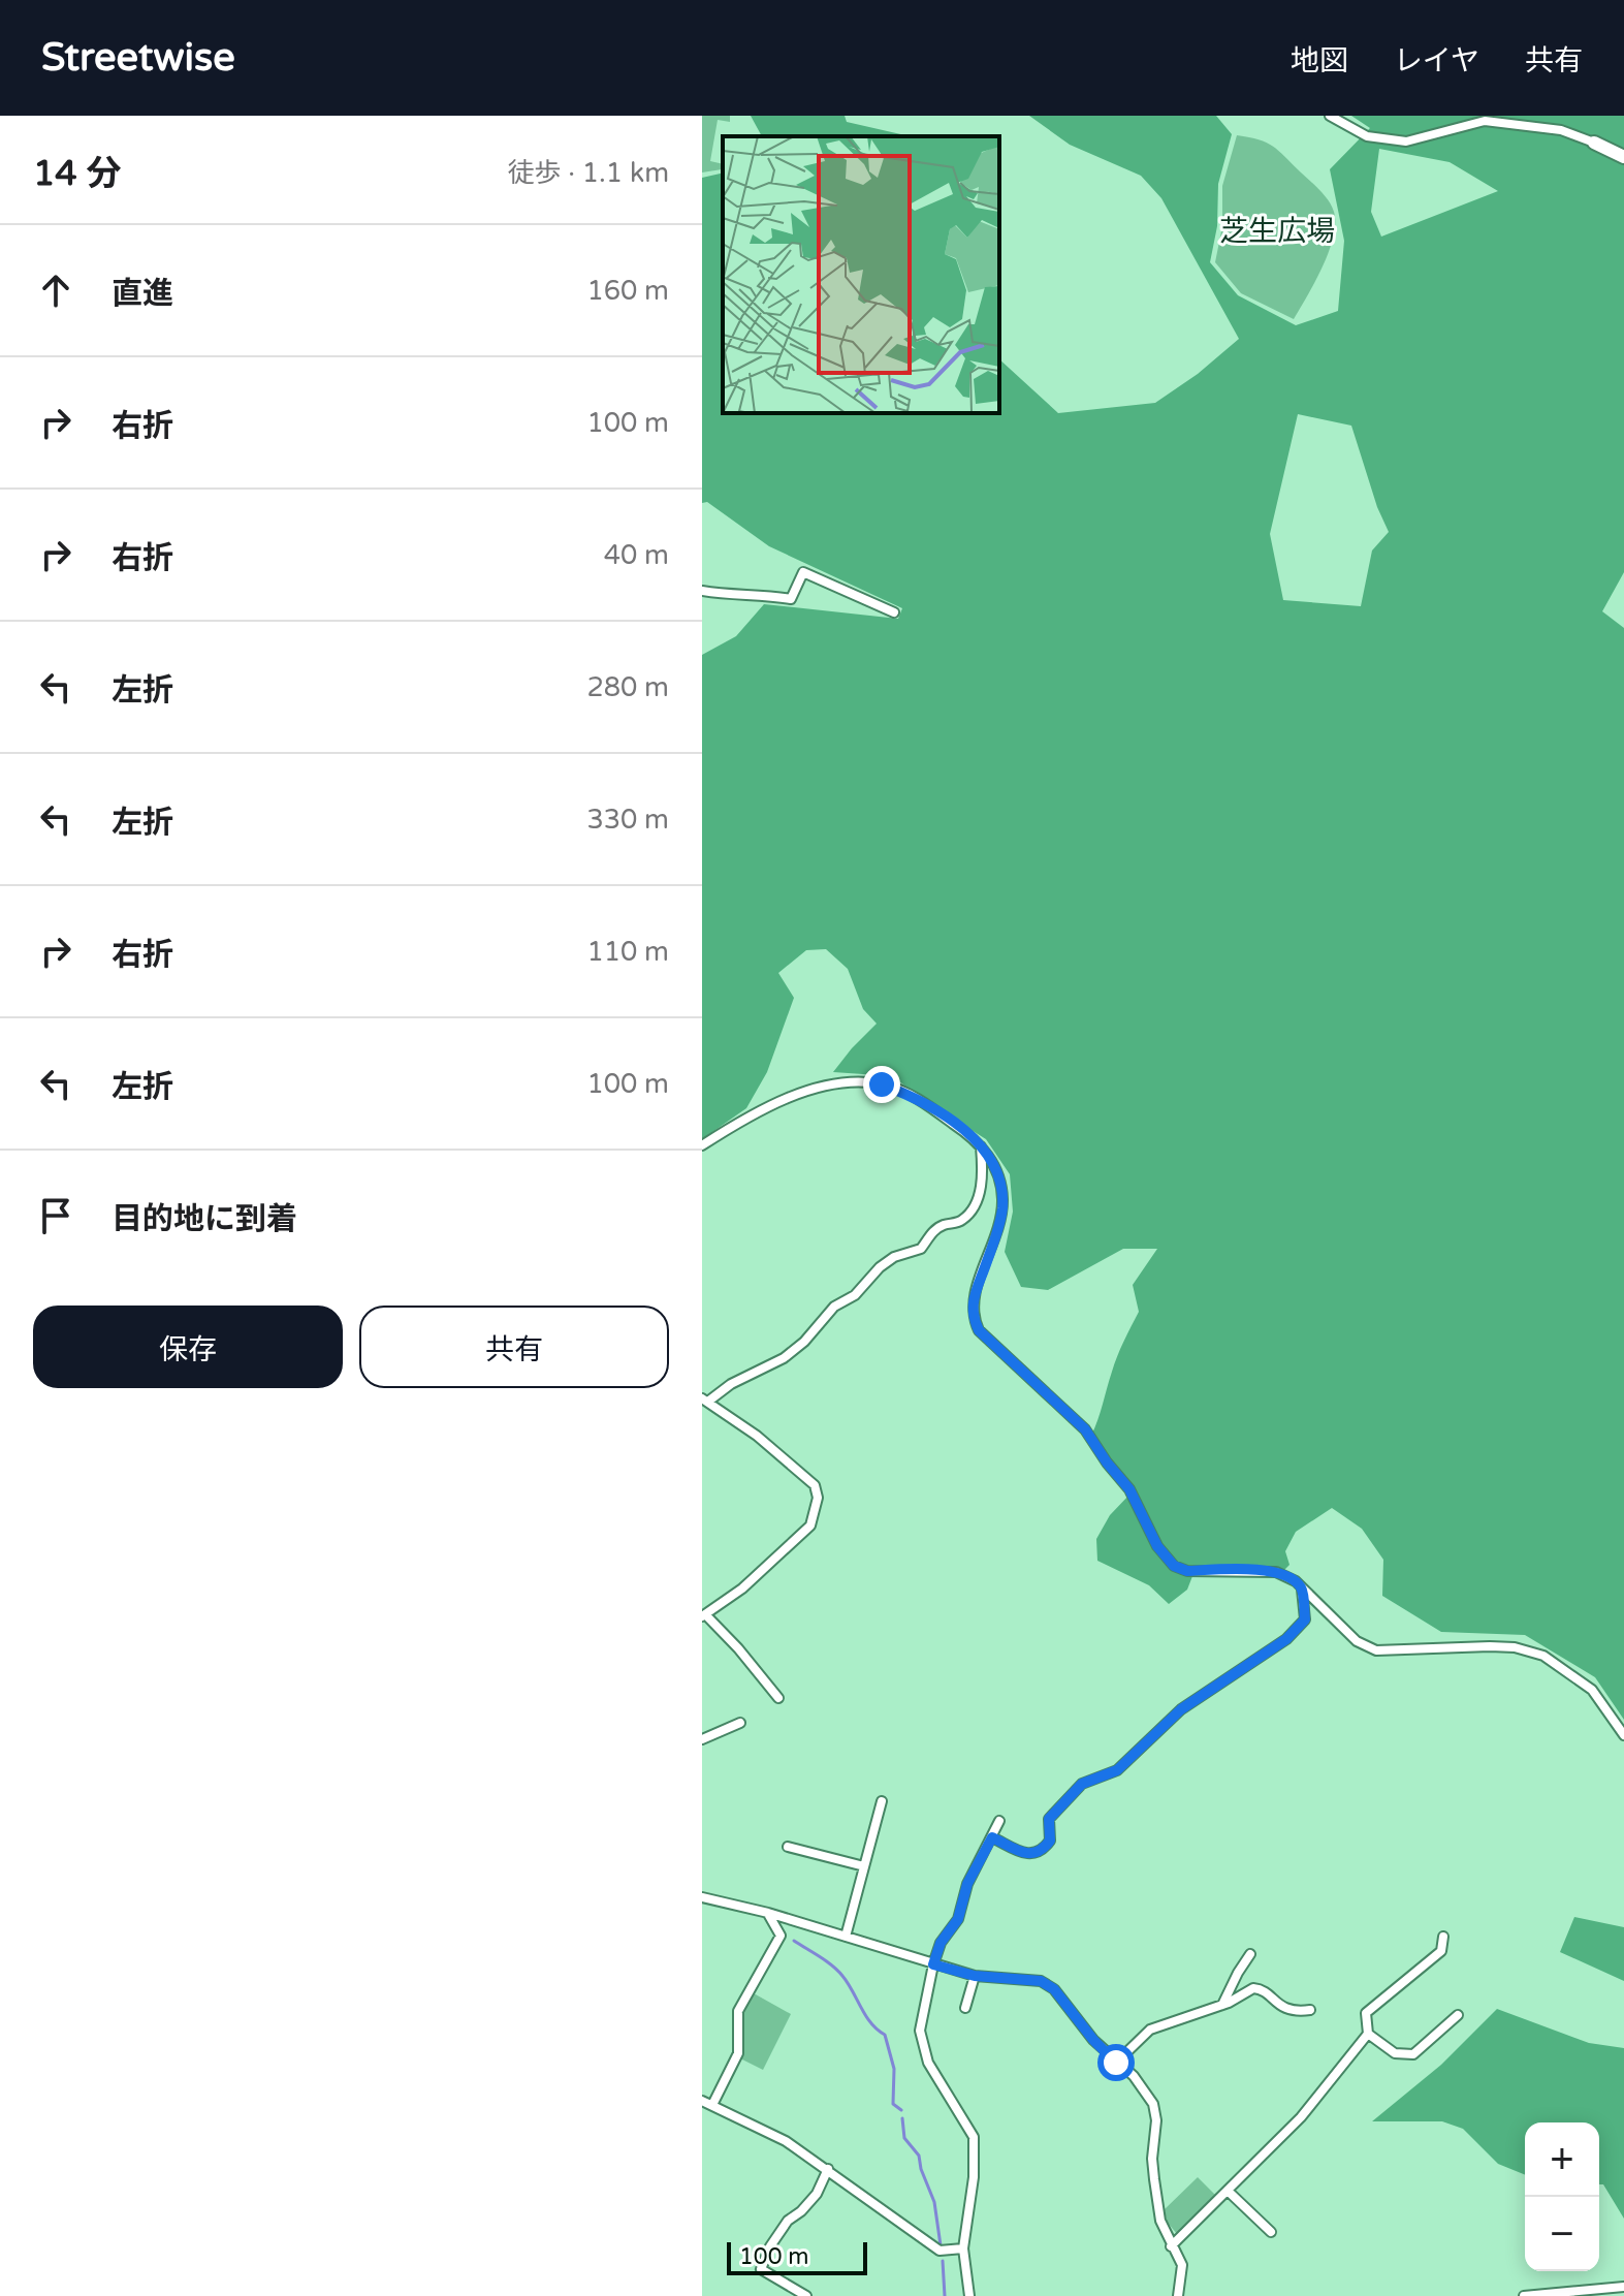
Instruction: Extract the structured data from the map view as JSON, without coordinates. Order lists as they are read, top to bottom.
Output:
{
  "parks": ["芝生広場"],
  "scale_bar": "100 m",
  "page": {
    "header": "Streetwise",
    "nav": ["地図", "レイヤ", "共有"],
    "heading": ["14 分", "徒歩 · 1.1 km"],
    "list": [
      ["直進", "160 m"],
      ["右折", "100 m"],
      ["右折", "40 m"],
      ["左折", "280 m"],
      ["左折", "330 m"],
      ["右折", "110 m"],
      ["左折", "100 m"],
      "目的地に到着"
    ],
    "buttons": ["保存", "共有"],
    "map_buttons": ["+", "−"],
    "scale": "100 m"
  }
}
